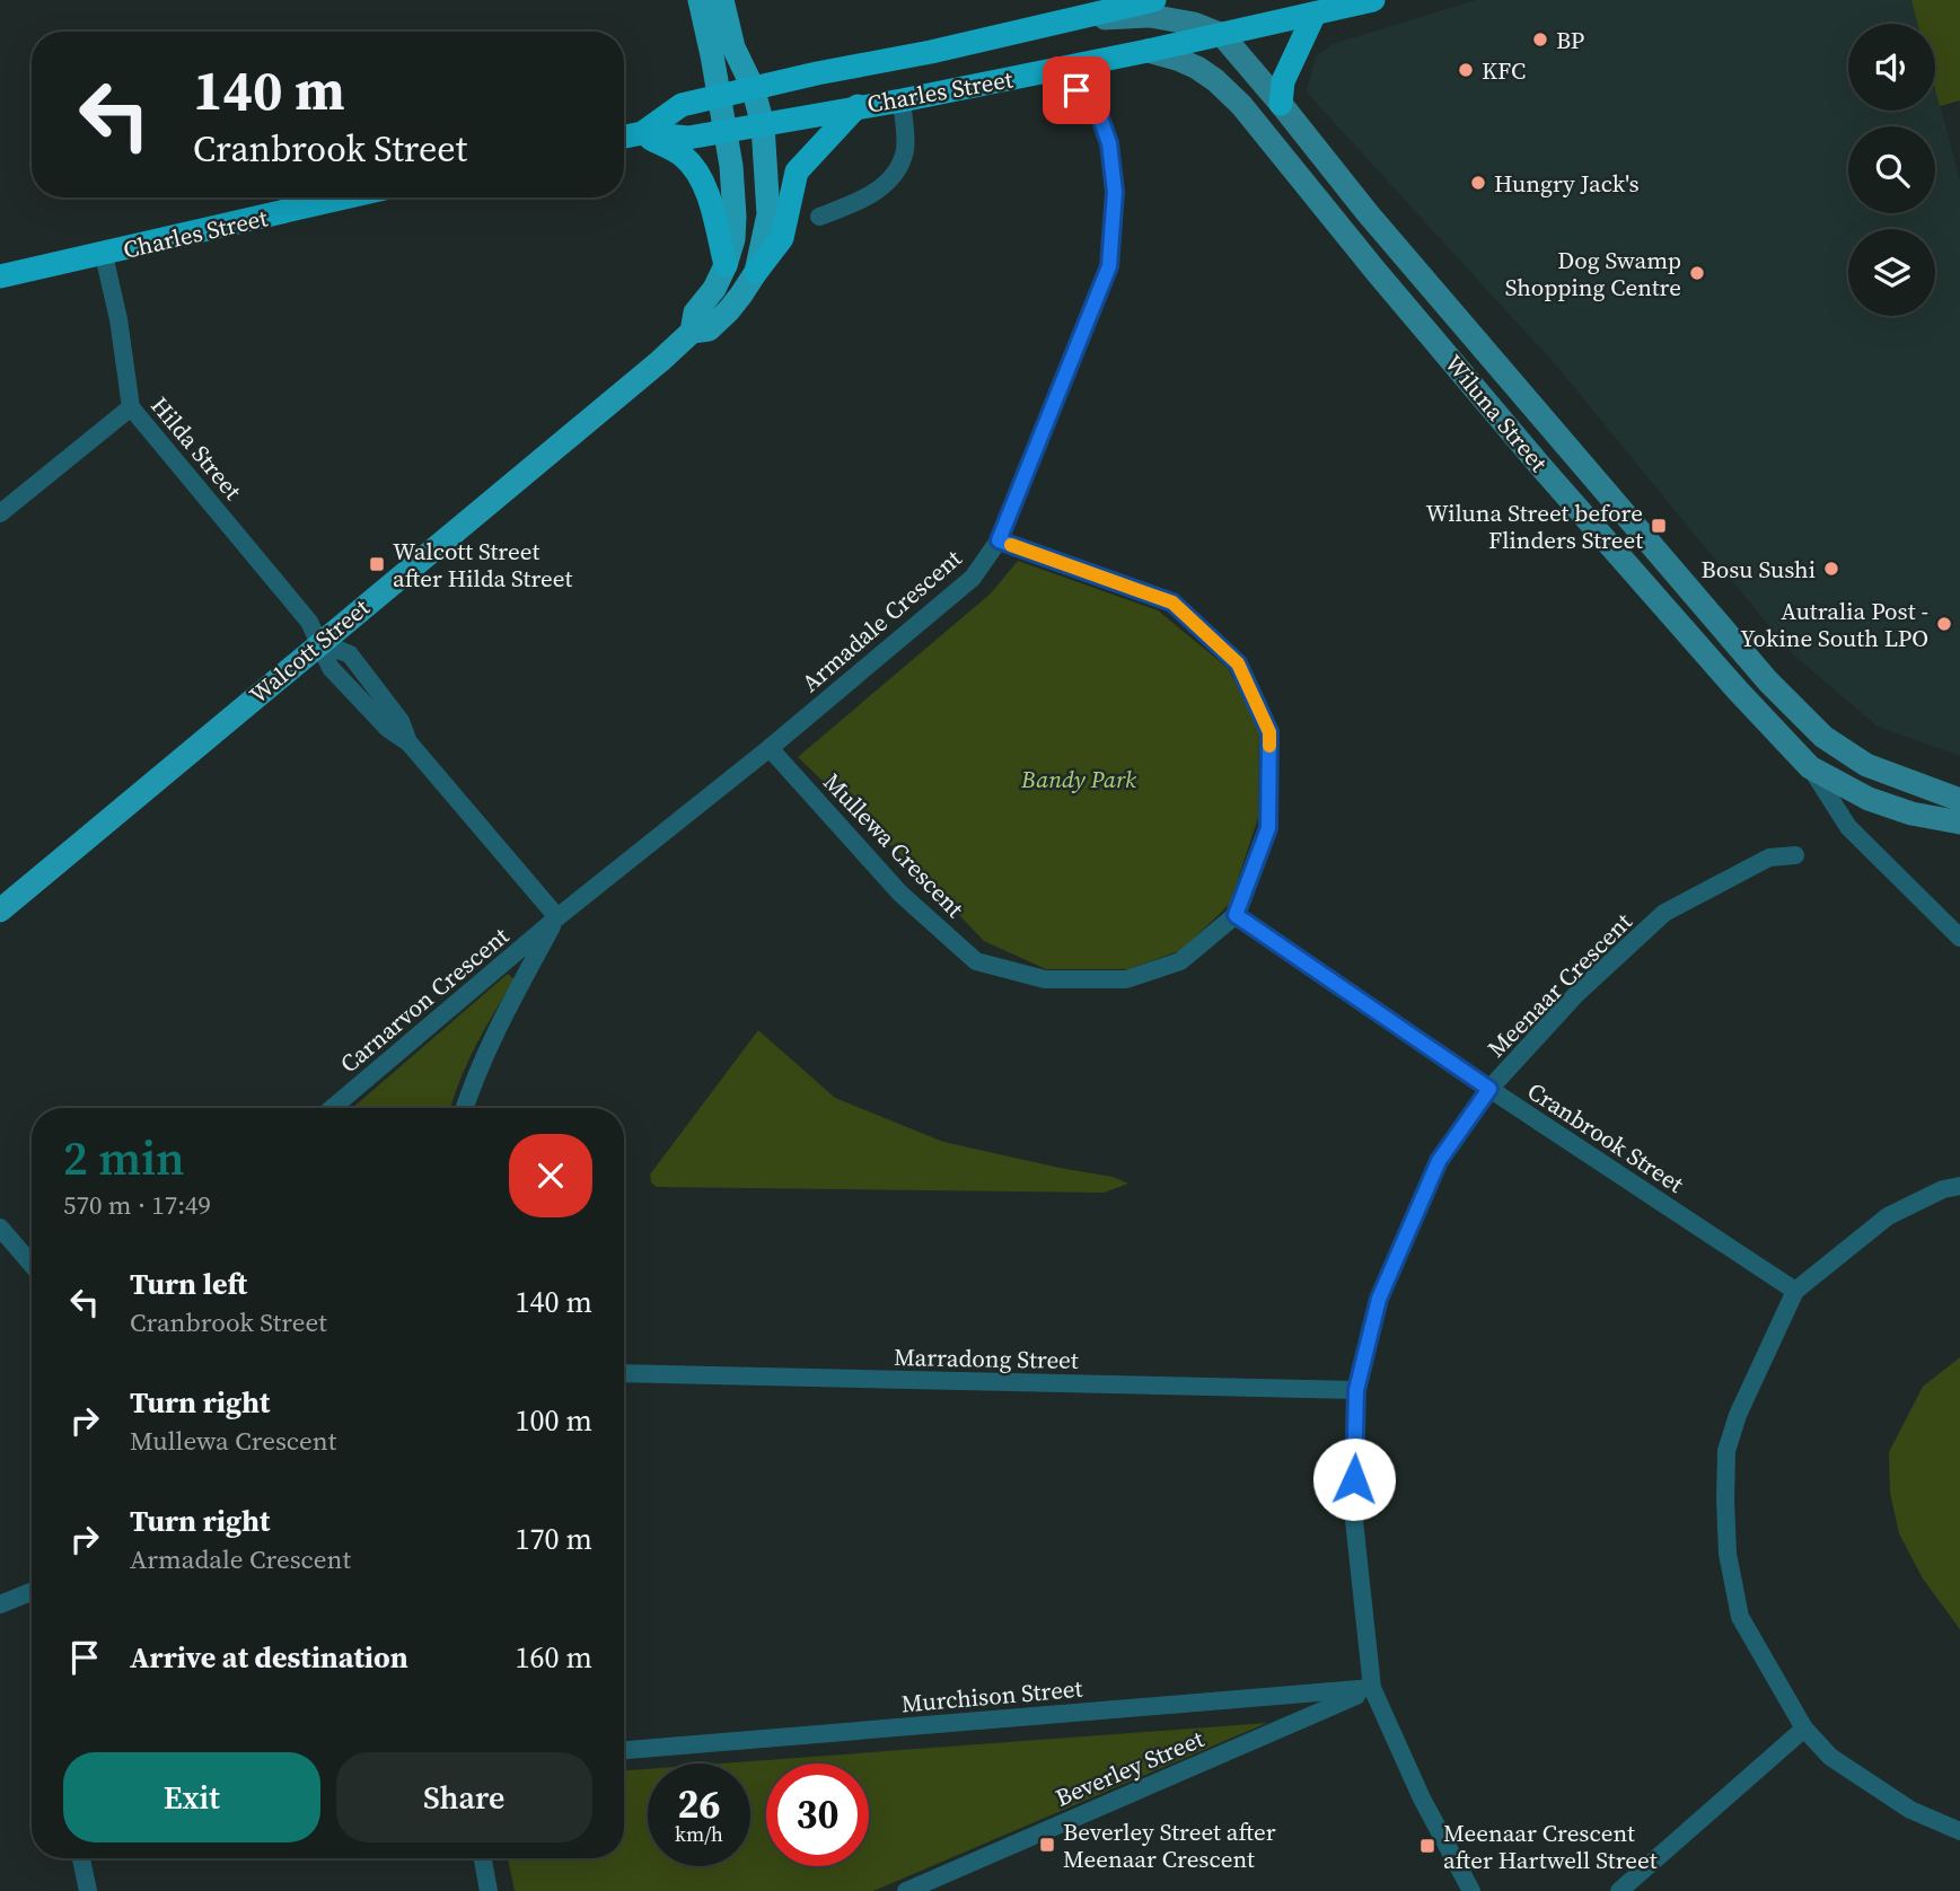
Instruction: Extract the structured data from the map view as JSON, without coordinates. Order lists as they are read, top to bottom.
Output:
{
  "streets": {
    "highway": ["Charles Street"],
    "main road": ["Wiluna Street", "Walcott Street"],
    "street": [
      "Hilda Street",
      "Armadale Crescent",
      "Mullewa Crescent",
      "Meenaar Crescent",
      "Carnarvon Crescent",
      "Cranbrook Street",
      "Marradong Street",
      "Murchison Street",
      "Beverley Street"
    ]
  },
  "crossings": [
    ["Charles Street", "Wiluna Street"],
    ["Charles Street", "Hilda Street"],
    ["Charles Street", "Armadale Crescent"],
    ["Charles Street", "Walcott Street"],
    ["Hilda Street", "Walcott Street"],
    ["Armadale Crescent", "Mullewa Crescent"],
    ["Armadale Crescent", "Carnarvon Crescent"],
    ["Mullewa Crescent", "Cranbrook Street"],
    ["Meenaar Crescent", "Cranbrook Street"],
    ["Meenaar Crescent", "Marradong Street"],
    ["Meenaar Crescent", "Murchison Street"],
    ["Meenaar Crescent", "Beverley Street"],
    ["Murchison Street", "Beverley Street"]
  ],
  "parks": ["Bandy Park"],
  "places": {
    "other": [
      "BP",
      "KFC",
      "Hungry Jack's",
      "Dog Swamp Shopping Centre",
      "Bosu Sushi",
      "Autralia Post - Yokine South LPO"
    ],
    "transit": [
      "Wiluna Street before Flinders Street",
      "Walcott Street after Hilda Street",
      "Beverley Street after Meenaar Crescent",
      "Meenaar Crescent after Hartwell Street"
    ]
  },
  "page": {
    "turn": ["140 m", "Cranbrook Street"],
    "heading": ["2 min", "570 m · 17:49"],
    "list": [
      {
        "name": "Turn left",
        "note": "Cranbrook Street",
        "value": "140 m"
      },
      {
        "name": "Turn right",
        "note": "Mullewa Crescent",
        "value": "100 m"
      },
      {
        "name": "Turn right",
        "note": "Armadale Crescent",
        "value": "170 m"
      },
      {
        "name": "Arrive at destination",
        "value": "160 m"
      }
    ],
    "buttons": ["Exit", "Share"],
    "speed": "26 km/h",
    "limit": "30"
  }
}
